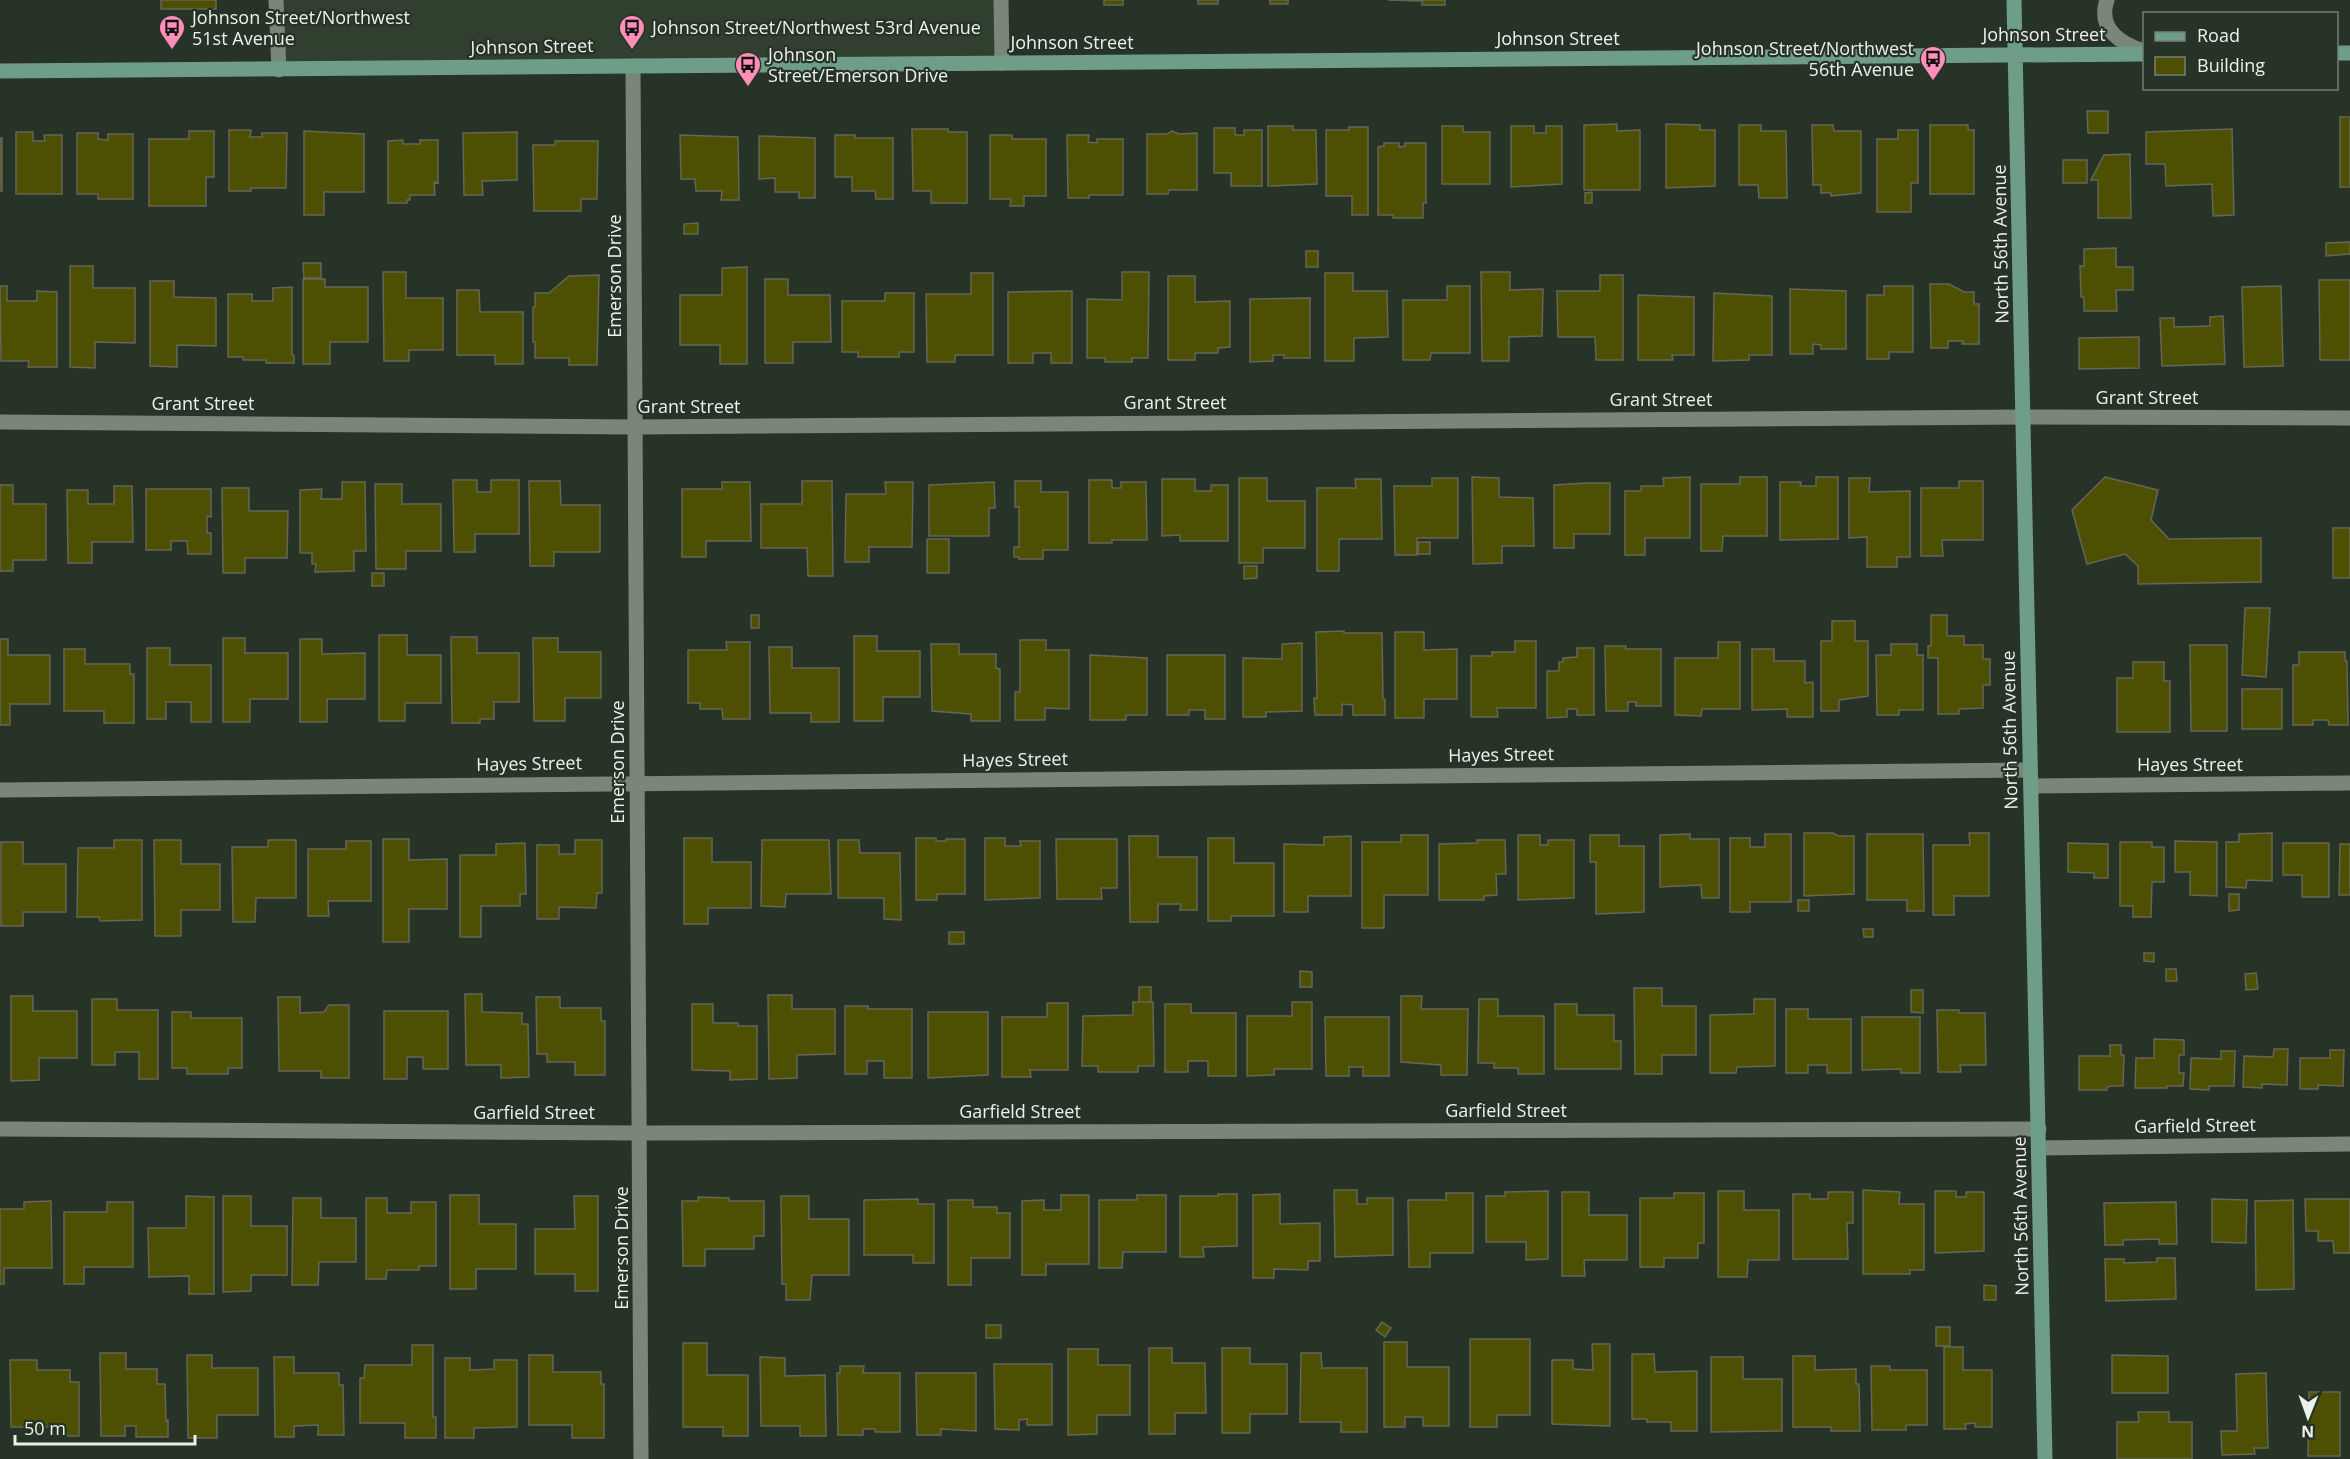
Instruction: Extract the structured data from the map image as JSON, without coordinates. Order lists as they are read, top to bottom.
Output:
{
  "streets": {
    "street": [
      "Johnson Street",
      "North 56th Avenue",
      "Emerson Drive",
      "Grant Street",
      "Hayes Street",
      "Garfield Street"
    ]
  },
  "crossings": [
    ["Johnson Street", "North 56th Avenue"],
    ["Johnson Street", "Emerson Drive"],
    ["North 56th Avenue", "Grant Street"],
    ["North 56th Avenue", "Hayes Street"],
    ["North 56th Avenue", "Garfield Street"],
    ["Emerson Drive", "Grant Street"],
    ["Emerson Drive", "Hayes Street"],
    ["Emerson Drive", "Garfield Street"]
  ],
  "places": {
    "bus stop": [
      "Johnson Street/Northwest 51st Avenue",
      "Johnson Street/Northwest 53rd Avenue",
      "Johnson Street/Northwest 56th Avenue",
      "Johnson Street/Emerson Drive"
    ]
  },
  "legend": ["Road", "Building"],
  "scale_bar": "50 m",
  "north": "bottom"
}
